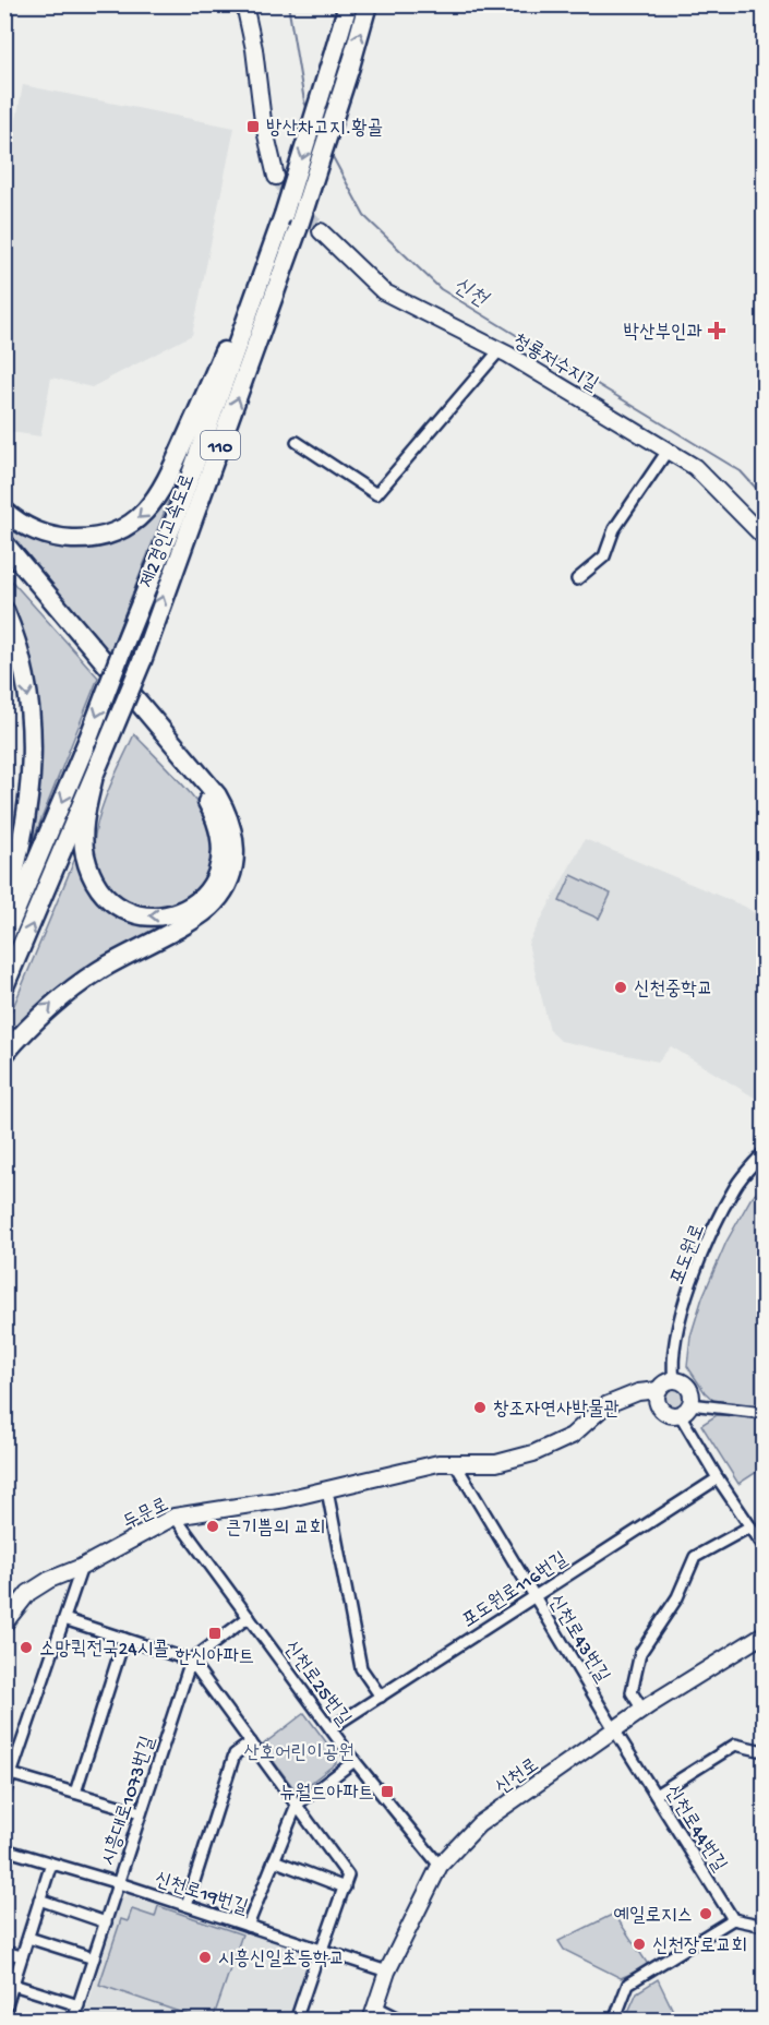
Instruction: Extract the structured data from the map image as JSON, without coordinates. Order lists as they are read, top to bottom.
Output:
{
  "streets": {
    "highway": ["110", "제2경인고속도로"],
    "street": [
      "청룡저수지길",
      "포도원로",
      "두문로",
      "포도원로116번길",
      "신천로43번길",
      "신천로25번길",
      "신천로",
      "시흥대로1073번길",
      "신천로44번길",
      "신천로19번길"
    ]
  },
  "crossings": [
    ["포도원로", "두문로"],
    ["두문로", "신천로43번길"],
    ["두문로", "신천로25번길"],
    ["포도원로116번길", "신천로43번길"],
    ["포도원로116번길", "신천로25번길"],
    ["신천로43번길", "신천로"],
    ["신천로43번길", "신천로44번길"],
    ["신천로25번길", "신천로"],
    ["신천로", "신천로44번길"],
    ["신천로", "신천로19번길"],
    ["시흥대로1073번길", "신천로19번길"]
  ],
  "water": ["신천"],
  "parks": ["산호어린이공원"],
  "places": {
    "transit": ["방산차고지.황골", "한신아파트", "뉴월드아파트"],
    "health": ["박산부인과"],
    "other": [
      "신천중학교",
      "창조자연사박물관",
      "큰기쁨의 교회",
      "소망퀵전국24시콜",
      "예일로지스",
      "신천장로교회",
      "시흥신일초등학교"
    ]
  }
}
